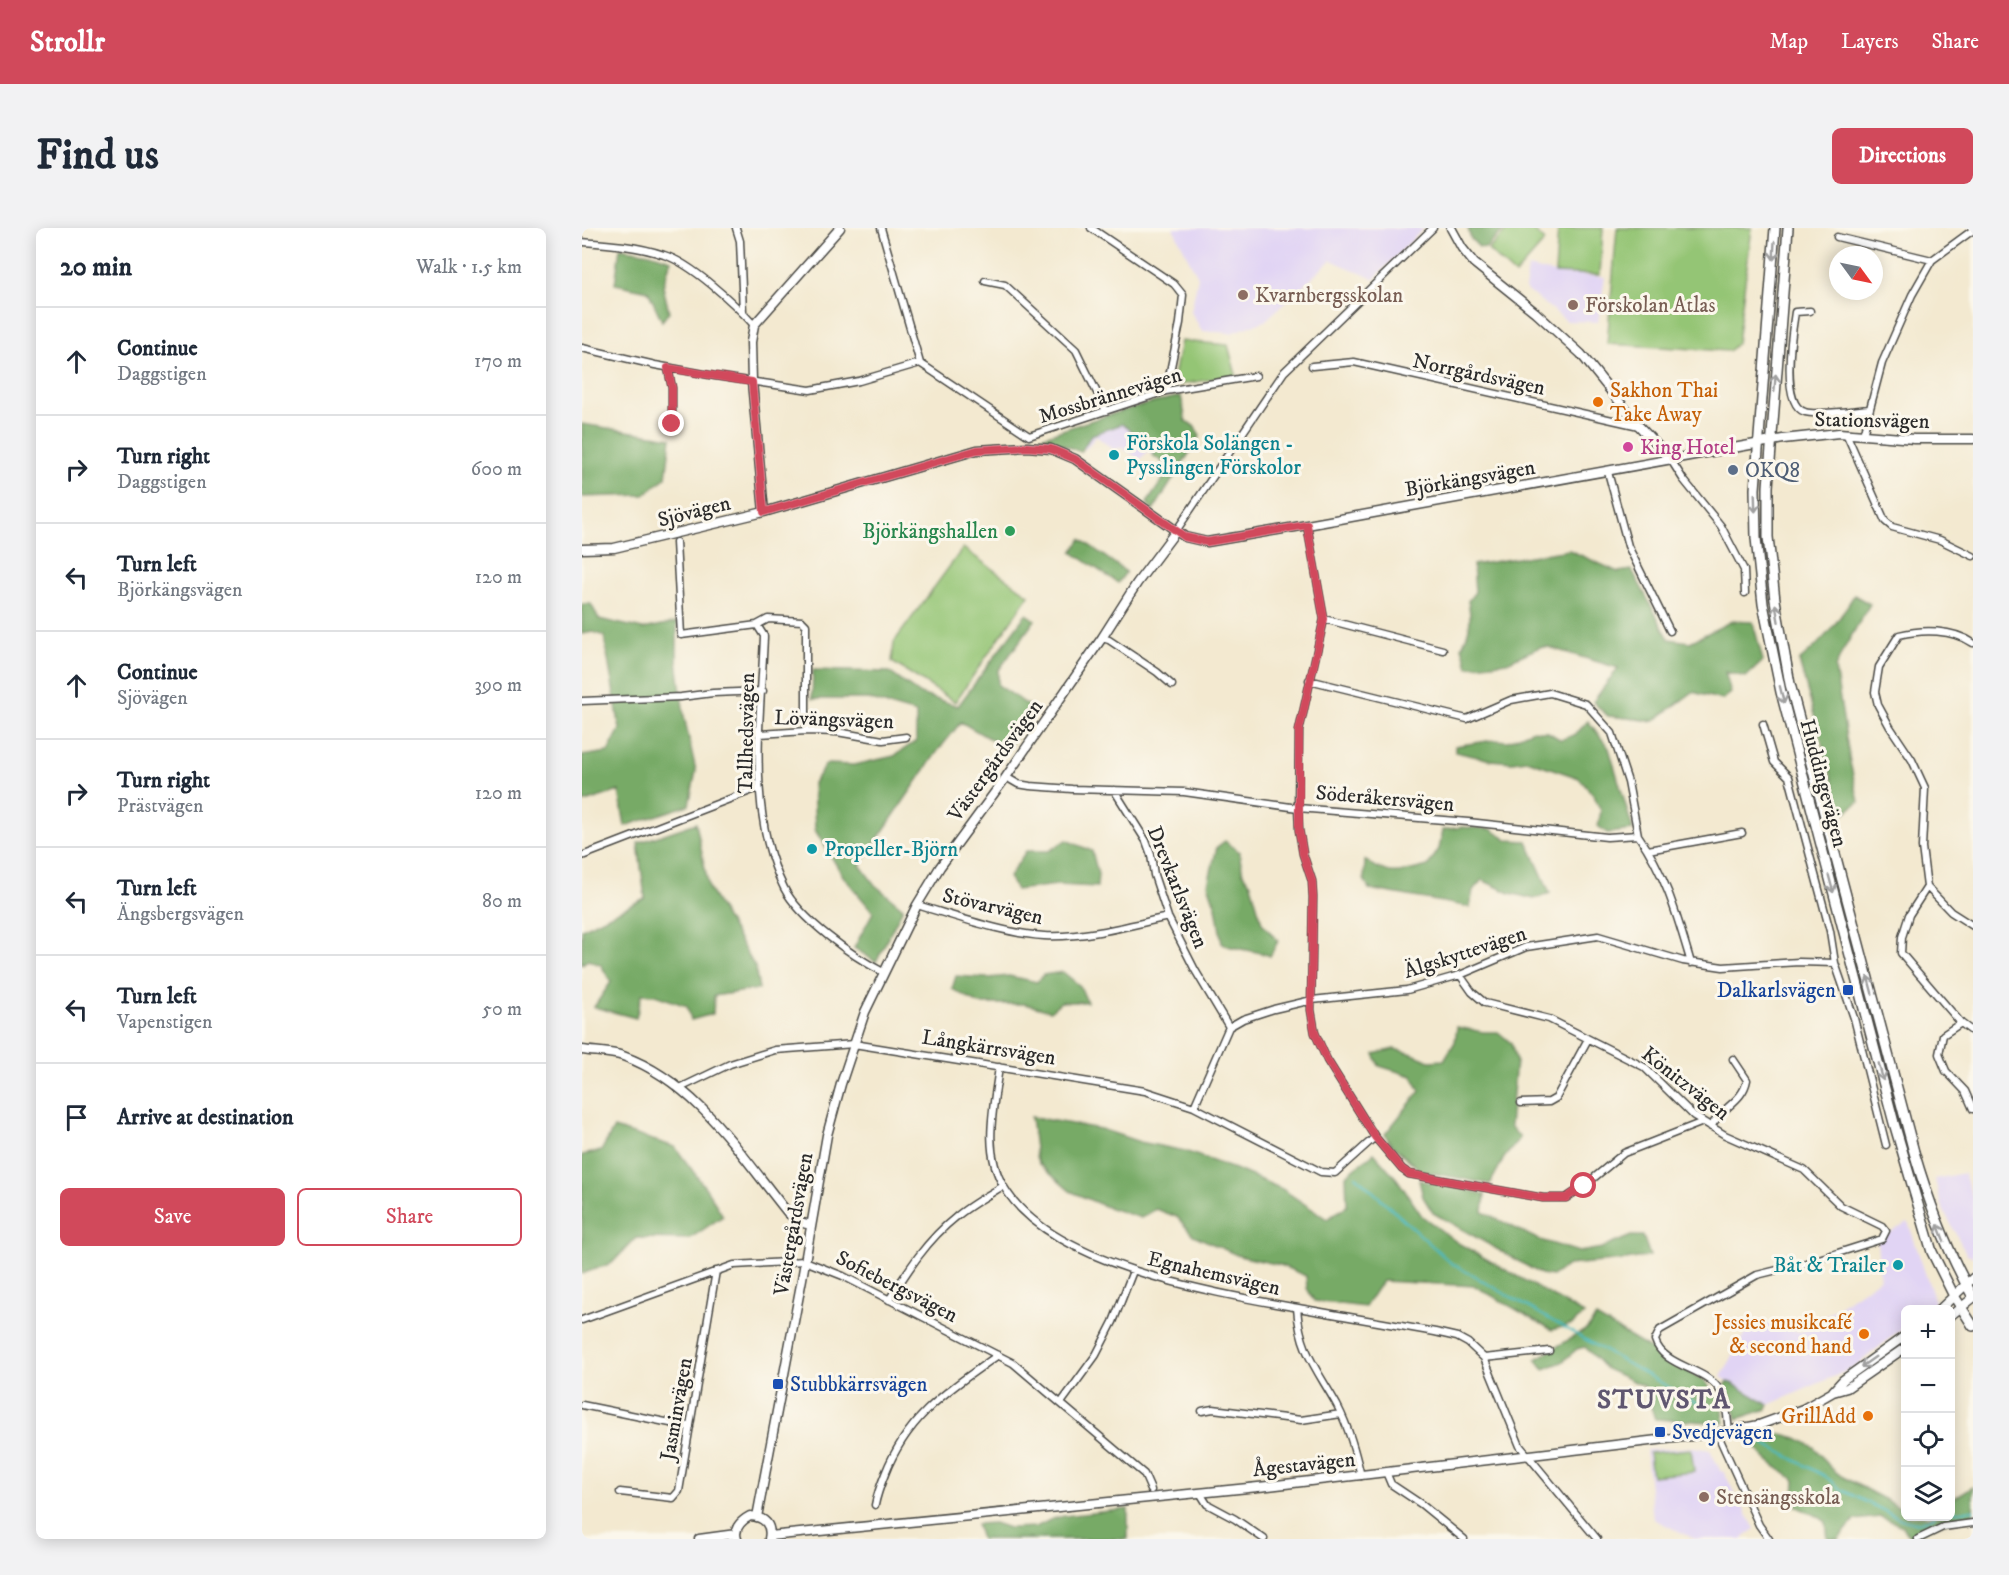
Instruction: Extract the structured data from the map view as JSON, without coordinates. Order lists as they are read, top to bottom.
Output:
{
  "streets": {
    "main road": ["Huddingevägen"],
    "street": [
      "Norrgårdsvägen",
      "Mossbrännevägen",
      "Stationsvägen",
      "Björkängsvägen",
      "Sjövägen",
      "Lövängsvägen",
      "Tallhedsvägen",
      "Västergårdsvägen",
      "Söderåkersvägen",
      "Drevkarlsvägen",
      "Stövarvägen",
      "Älgskyttevägen",
      "Långkärrsvägen",
      "Könitzvägen",
      "Egnahemsvägen",
      "Sofiebergsvägen",
      "Jasminvägen",
      "Ågestavägen"
    ]
  },
  "crossings": [
    ["Stationsvägen", "Björkängsvägen"],
    ["Stationsvägen", "Huddingevägen"],
    ["Björkängsvägen", "Sjövägen"],
    ["Björkängsvägen", "Västergårdsvägen"],
    ["Björkängsvägen", "Huddingevägen"],
    ["Sjövägen", "Västergårdsvägen"],
    ["Lövängsvägen", "Tallhedsvägen"],
    ["Tallhedsvägen", "Västergårdsvägen"],
    ["Västergårdsvägen", "Söderåkersvägen"],
    ["Västergårdsvägen", "Stövarvägen"],
    ["Västergårdsvägen", "Långkärrsvägen"],
    ["Västergårdsvägen", "Sofiebergsvägen"],
    ["Västergårdsvägen", "Ågestavägen"],
    ["Huddingevägen", "Älgskyttevägen"],
    ["Söderåkersvägen", "Drevkarlsvägen"],
    ["Drevkarlsvägen", "Stövarvägen"],
    ["Drevkarlsvägen", "Älgskyttevägen"],
    ["Älgskyttevägen", "Könitzvägen"],
    ["Långkärrsvägen", "Egnahemsvägen"],
    ["Könitzvägen", "Ågestavägen"],
    ["Egnahemsvägen", "Ågestavägen"],
    ["Sofiebergsvägen", "Jasminvägen"]
  ],
  "districts": ["STUVSTA"],
  "places": {
    "other": [
      "Kvarnbergsskolan",
      "Förskolan Atlas",
      "Sakhon Thai Take Away",
      "King Hotel",
      "Förskola Solängen - Pysslingen Förskolor",
      "OKQ8",
      "Björkängshallen",
      "Propeller-Björn",
      "Båt & Trailer",
      "Jessies musikcafé & second hand",
      "GrillAdd",
      "Stensängsskola"
    ],
    "transit": ["Dalkarlsvägen", "Stubbkärrsvägen", "Svedjevägen"]
  },
  "north": "bottom right",
  "page": {
    "header": "Strollr",
    "nav": ["Map", "Layers", "Share"],
    "buttons": [
      "Directions",
      ["Save", "Share"]
    ],
    "title": "Find us",
    "heading": ["20 min", "Walk · 1.5 km"],
    "list": [
      ["Continue", "Daggstigen", "170 m"],
      ["Turn right", "Daggstigen", "600 m"],
      ["Turn left", "Björkängsvägen", "120 m"],
      ["Continue", "Sjövägen", "390 m"],
      ["Turn right", "Prästvägen", "120 m"],
      ["Turn left", "Ängsbergsvägen", "80 m"],
      ["Turn left", "Vapenstigen", "50 m"],
      "Arrive at destination"
    ],
    "map_buttons": ["+", "−"]
  }
}
